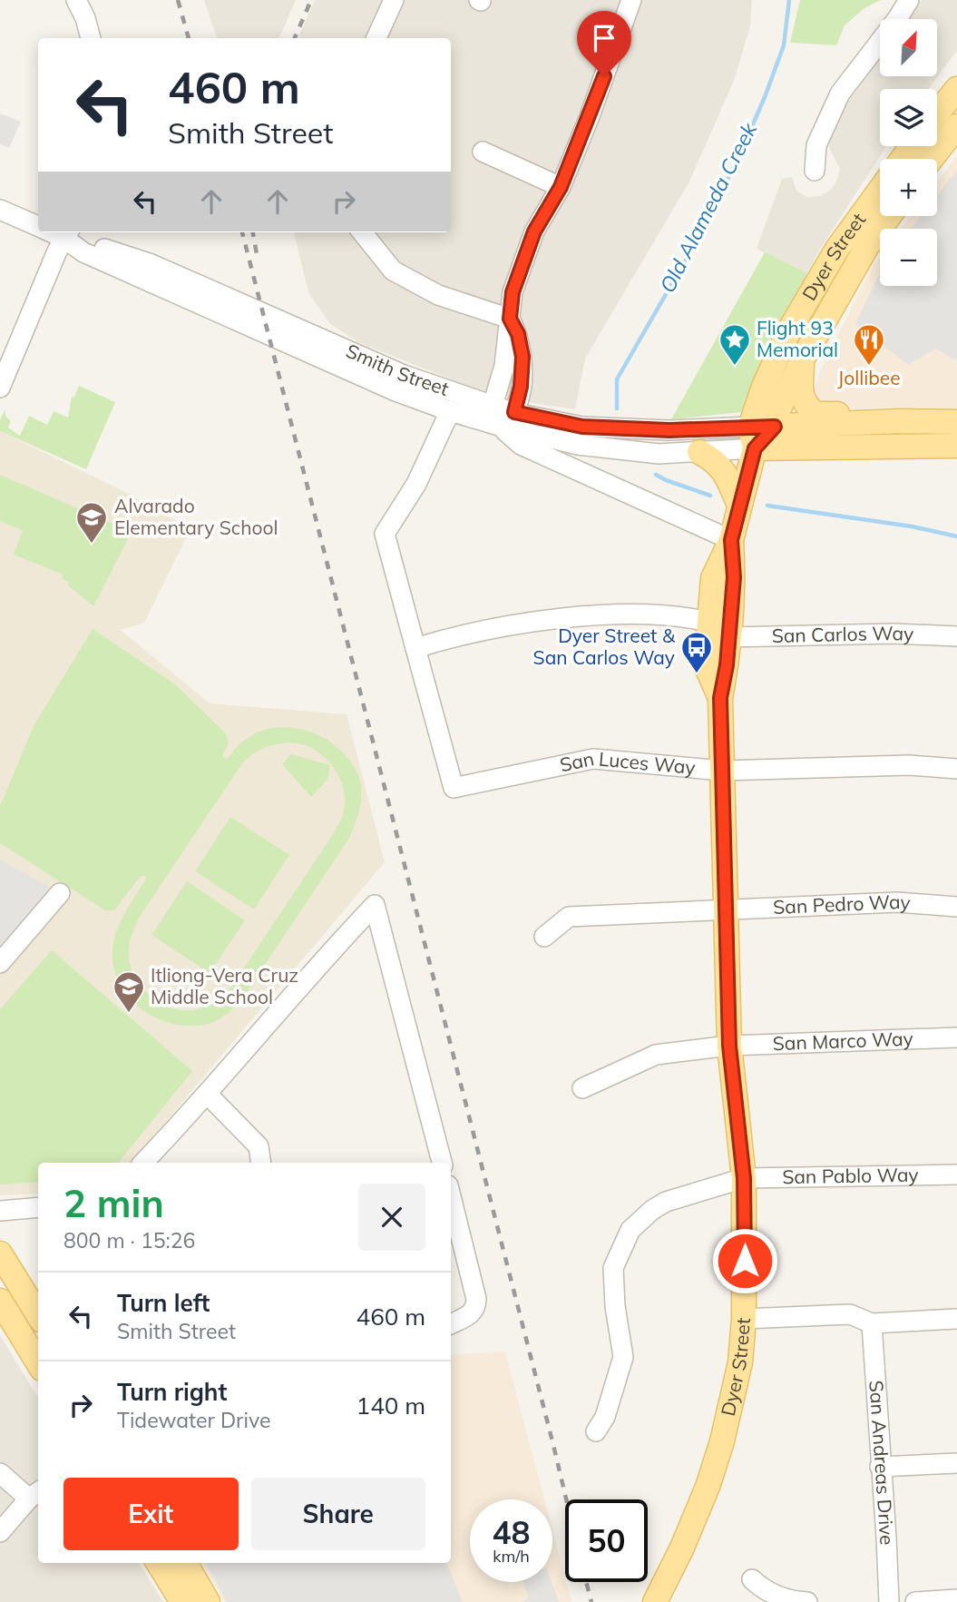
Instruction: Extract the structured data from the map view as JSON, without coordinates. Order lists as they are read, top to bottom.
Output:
{
  "streets": {
    "main road": ["Dyer Street"],
    "street": [
      "Smith Street",
      "San Carlos Way",
      "San Luces Way",
      "San Pedro Way",
      "San Marco Way",
      "San Pablo Way",
      "San Andreas Drive"
    ]
  },
  "crossings": [
    ["Dyer Street", "Smith Street"],
    ["Dyer Street", "San Carlos Way"],
    ["Dyer Street", "San Luces Way"],
    ["Dyer Street", "San Pedro Way"],
    ["Dyer Street", "San Marco Way"],
    ["Dyer Street", "San Pablo Way"]
  ],
  "water": ["Old Alameda Creek"],
  "places": {
    "place": ["Flight 93 Memorial"],
    "restaurant": ["Jollibee"],
    "school or university": ["Alvarado Elementary School", "Itliong-Vera Cruz Middle School"],
    "bus stop": ["Dyer Street & San Carlos Way"]
  },
  "north": "top right",
  "page": {
    "map_buttons": ["+", "−"],
    "turn": ["460 m", "Smith Street"],
    "heading": ["2 min", "800 m · 15:26"],
    "list": [
      {
        "name": "Turn left",
        "note": "Smith Street",
        "value": "460 m"
      },
      {
        "name": "Turn right",
        "note": "Tidewater Drive",
        "value": "140 m"
      }
    ],
    "buttons": ["Exit", "Share"],
    "speed": "48 km/h",
    "limit": "50"
  }
}
